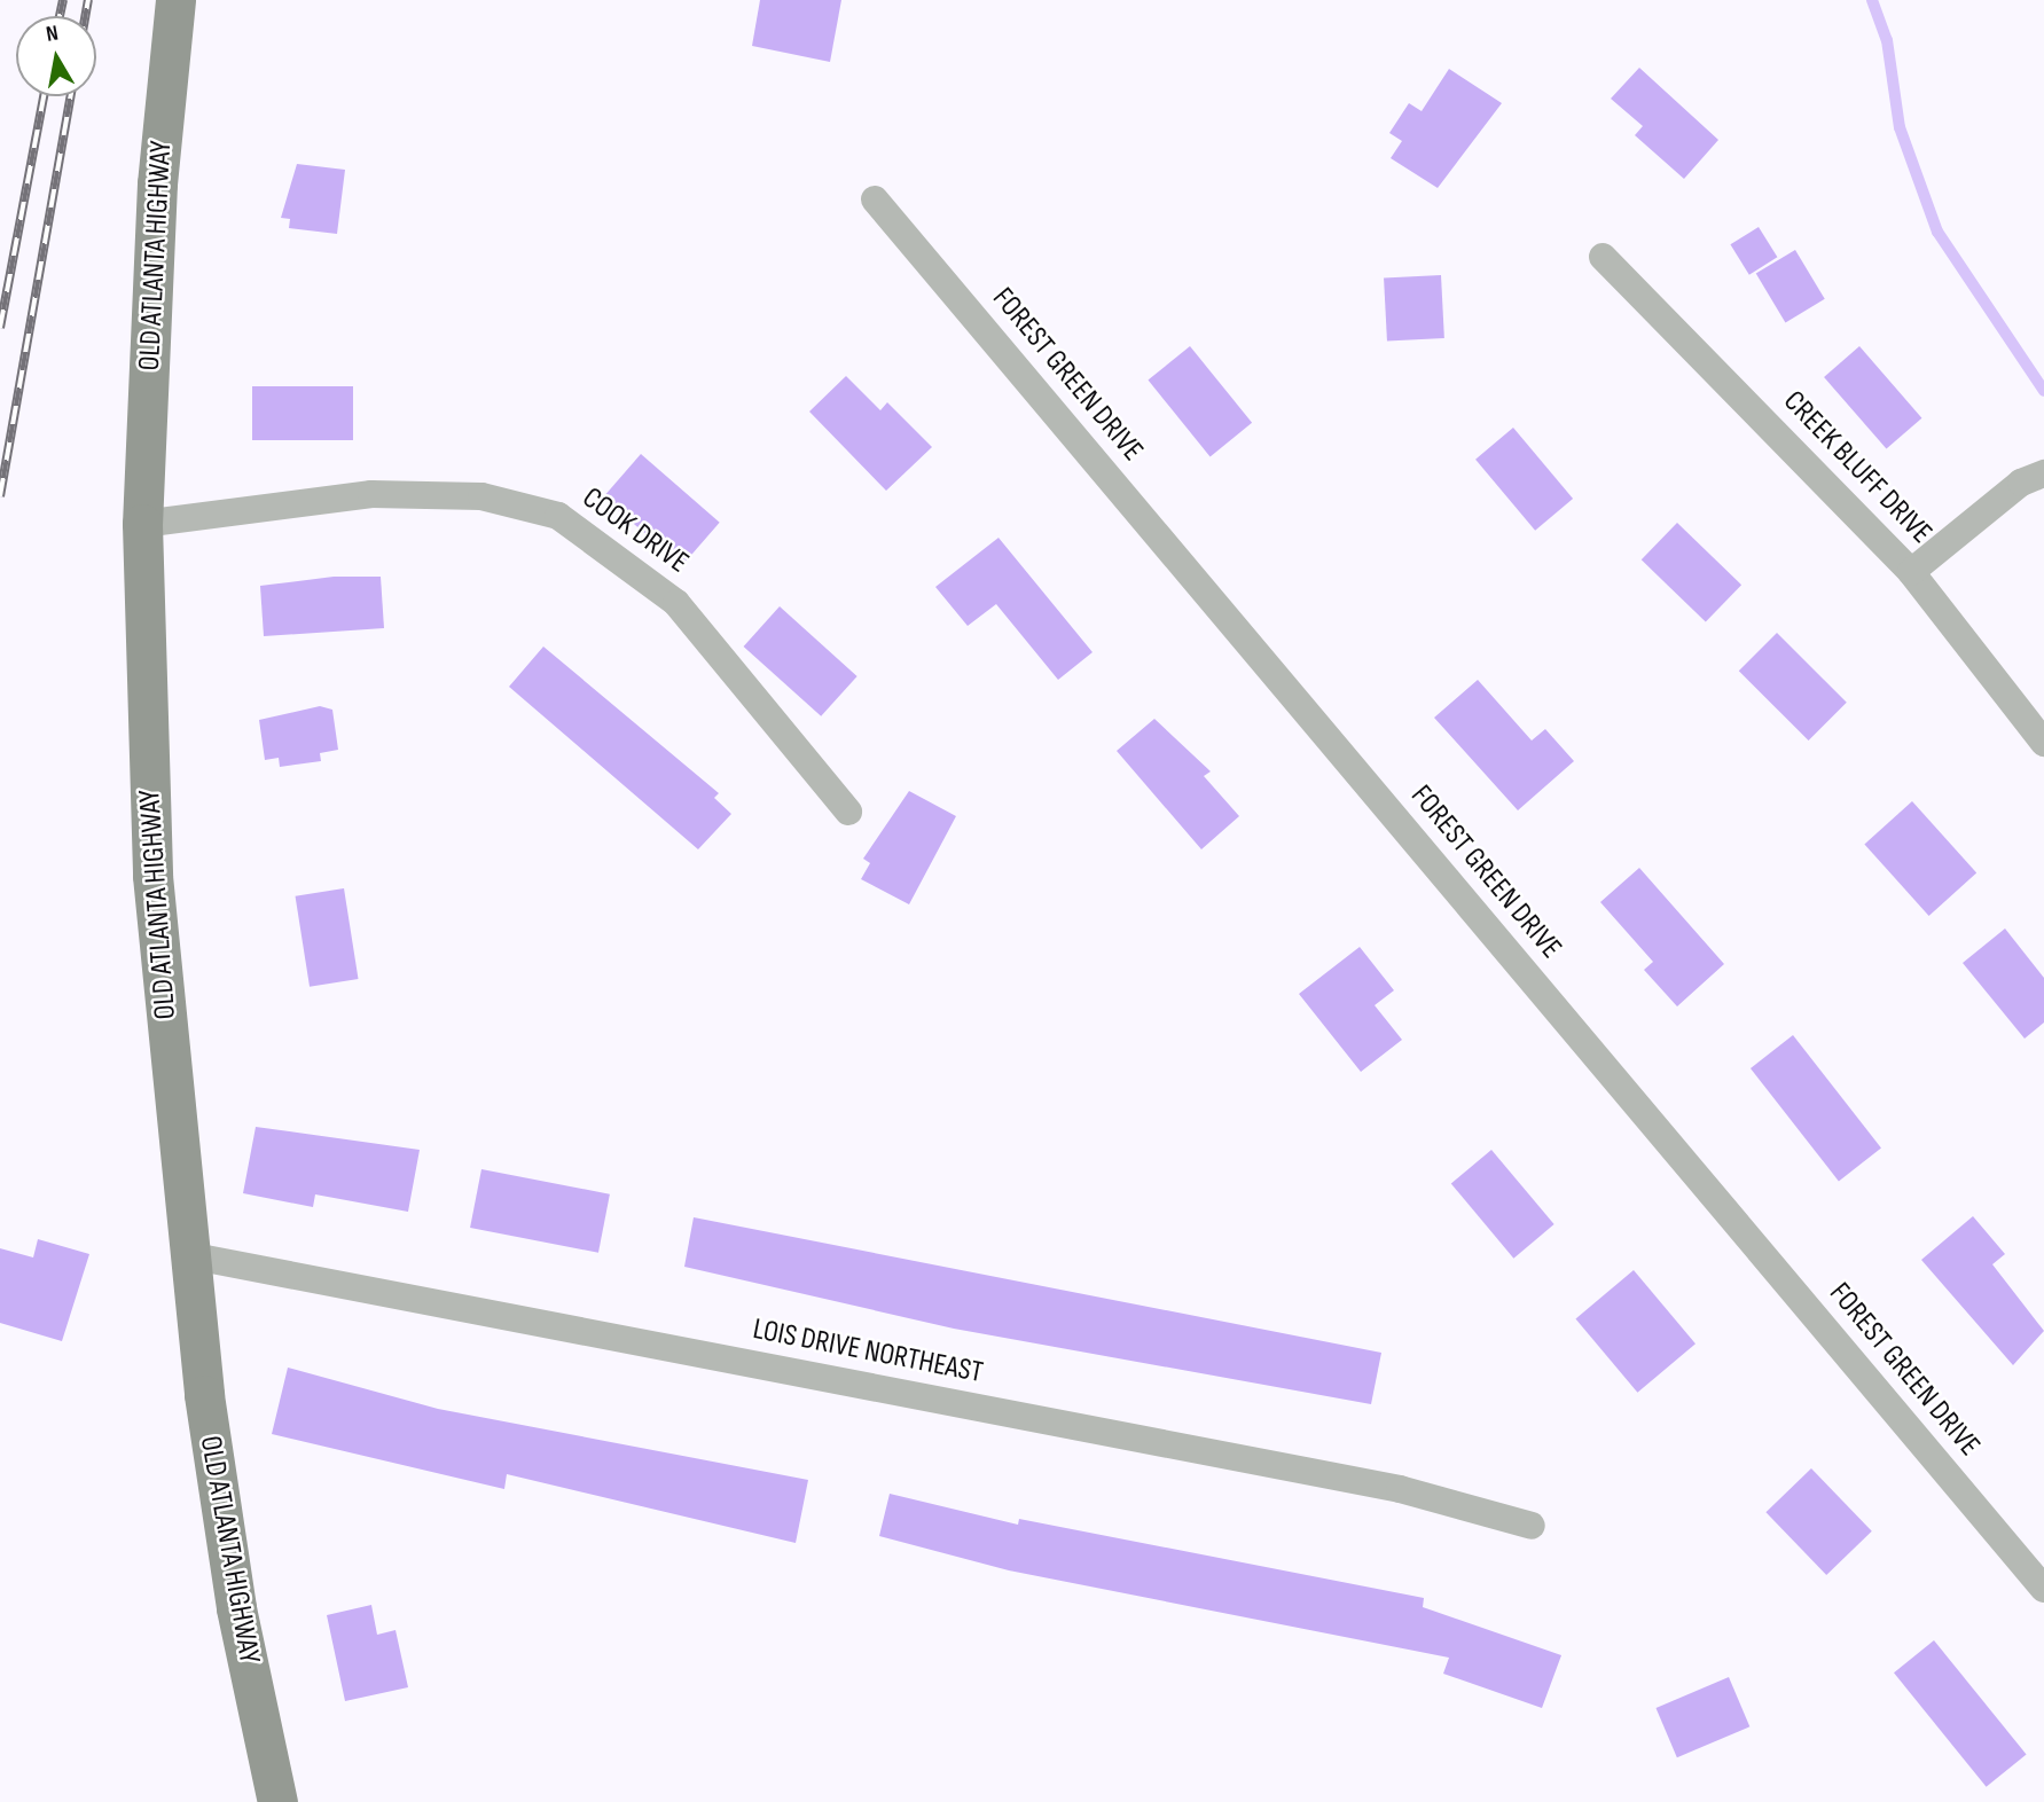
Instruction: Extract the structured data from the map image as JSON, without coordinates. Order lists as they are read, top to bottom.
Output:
{
  "streets": {
    "street": [
      "OLD ATLANTA HIGHWAY",
      "FOREST GREEN DRIVE",
      "CREEK BLUFF DRIVE",
      "COOK DRIVE",
      "LOIS DRIVE NORTHEAST"
    ]
  },
  "crossings": [
    ["OLD ATLANTA HIGHWAY", "COOK DRIVE"],
    ["OLD ATLANTA HIGHWAY", "LOIS DRIVE NORTHEAST"]
  ],
  "north": "top"
}
